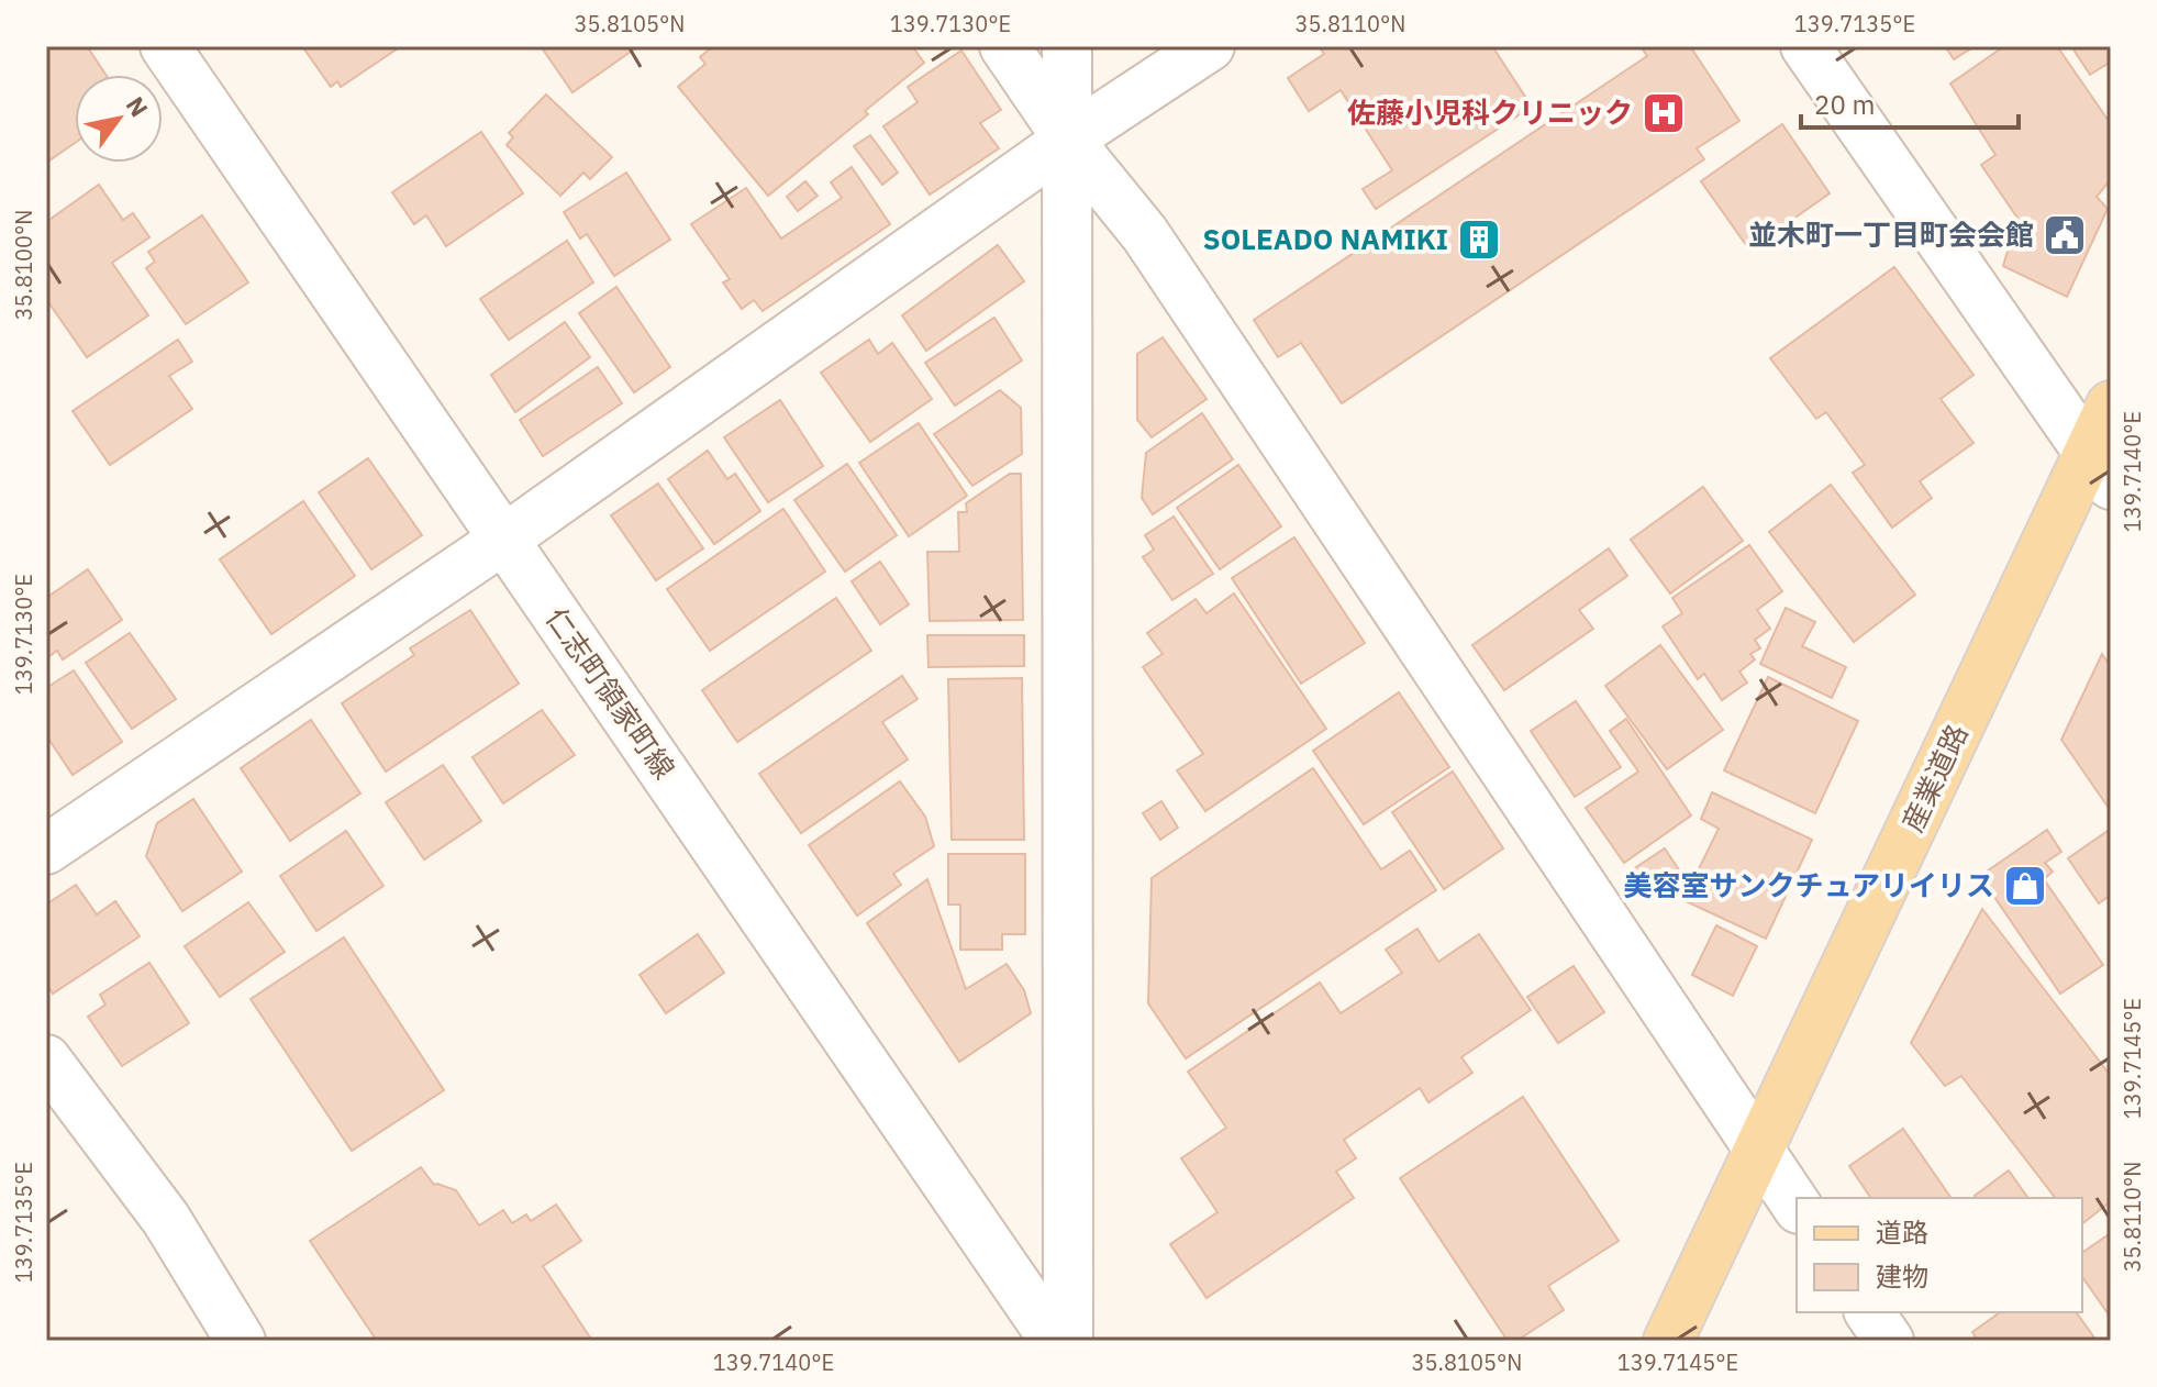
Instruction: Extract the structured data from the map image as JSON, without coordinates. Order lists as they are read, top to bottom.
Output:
{
  "streets": {
    "main road": ["産業道路"],
    "street": ["仁志町領家町線"]
  },
  "places": {
    "hospital": ["佐藤小児科クリニック"],
    "public building": ["並木町一丁目町会会館"],
    "building": ["SOLEADO NAMIKI"],
    "shop": ["美容室サンクチュアリイリス"]
  },
  "legend": ["道路", "建物"],
  "scale_bar": "20 m",
  "north": "top right",
  "coordinates": [
    "35.8105°N",
    "139.7130°E",
    "35.8110°N",
    "139.7135°E",
    "35.8100°N",
    "139.7140°E",
    "139.7145°E"
  ]
}
